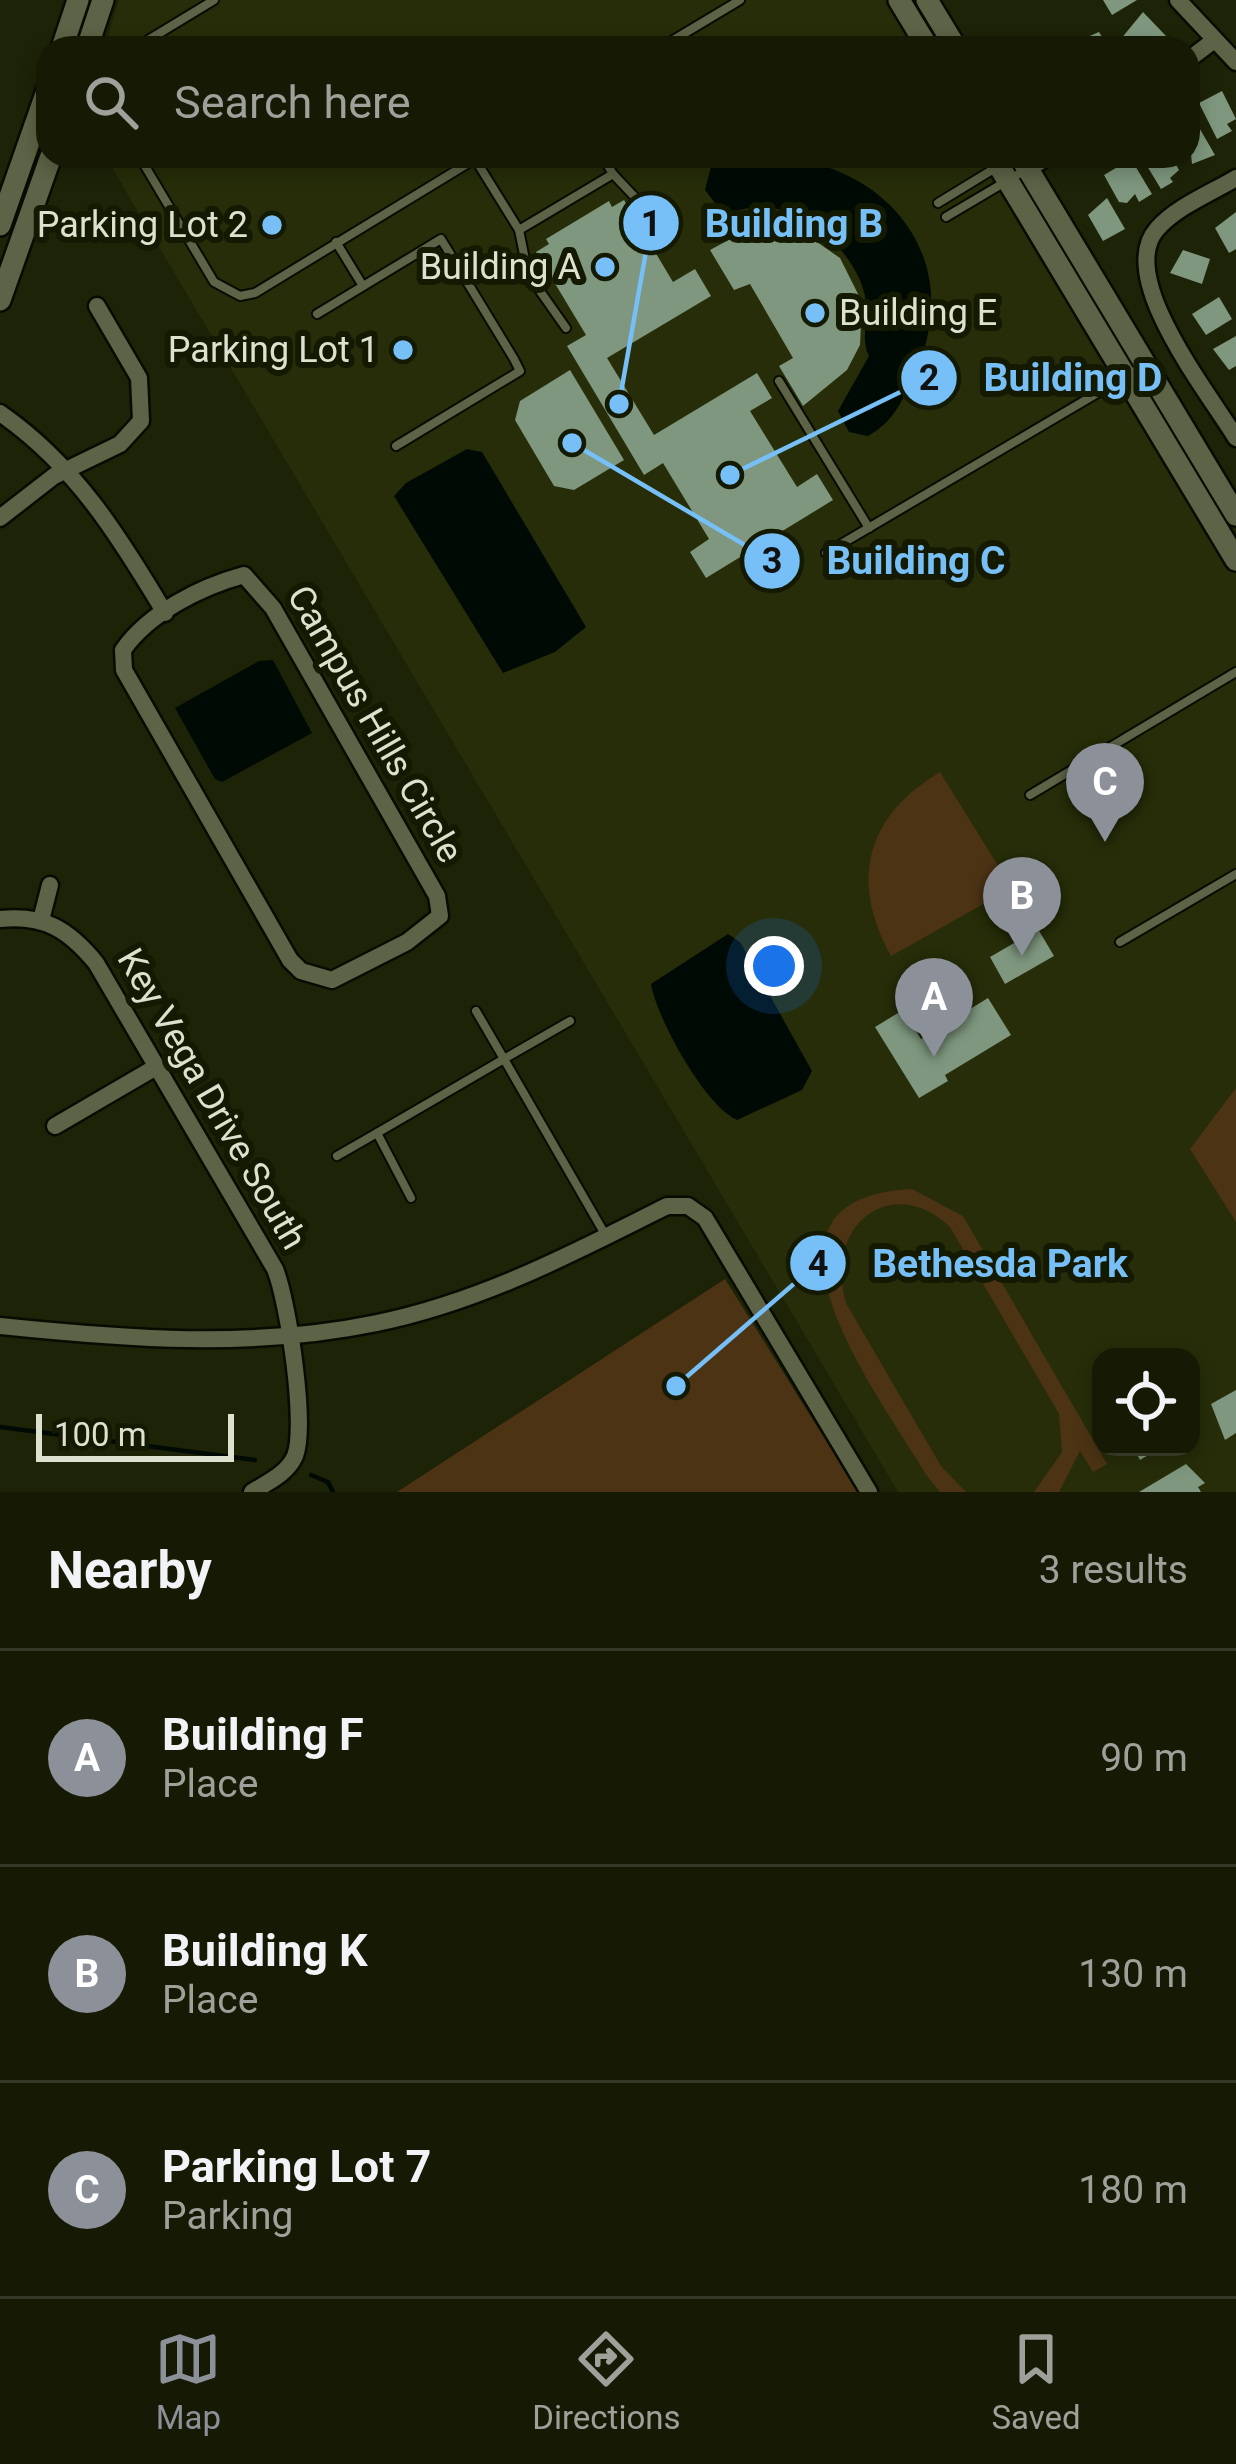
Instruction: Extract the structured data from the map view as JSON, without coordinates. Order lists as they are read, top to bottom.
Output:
{
  "streets": {
    "street": ["Campus Hills Circle", "Key Vega Drive South"]
  },
  "places": [
    "Parking Lot 2",
    "Building A",
    "Building E",
    "Parking Lot 1",
    "Building B",
    "Building C",
    "Building D",
    "Bethesda Park"
  ],
  "scale_bar": "100 m",
  "page": {
    "search": "Search here",
    "pins": ["C", "B", "A"],
    "scale": "100 m",
    "heading": ["Nearby", "3 results"],
    "list": [
      {
        "mark": "A",
        "name": "Building F",
        "note": "Place",
        "value": "90 m"
      },
      {
        "mark": "B",
        "name": "Building K",
        "note": "Place",
        "value": "130 m"
      },
      {
        "mark": "C",
        "name": "Parking Lot 7",
        "note": "Parking",
        "value": "180 m"
      }
    ],
    "nav": ["Map", "Directions", "Saved"]
  }
}
